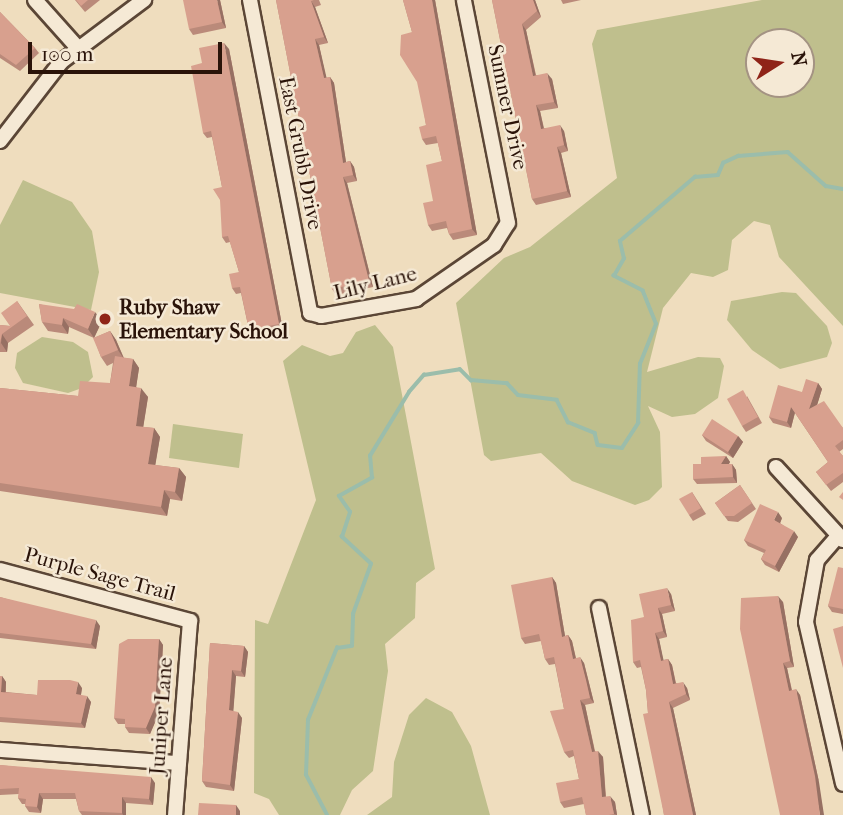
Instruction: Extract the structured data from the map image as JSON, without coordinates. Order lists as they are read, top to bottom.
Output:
{
  "streets": {
    "street": [
      "Sumner Drive",
      "East Grubb Drive",
      "Lily Lane",
      "Purple Sage Trail",
      "Juniper Lane"
    ]
  },
  "crossings": [
    ["Sumner Drive", "Lily Lane"],
    ["East Grubb Drive", "Lily Lane"],
    ["Purple Sage Trail", "Juniper Lane"]
  ],
  "places": ["Ruby Shaw Elementary School"],
  "scale_bar": "100 m",
  "north": "right"
}
